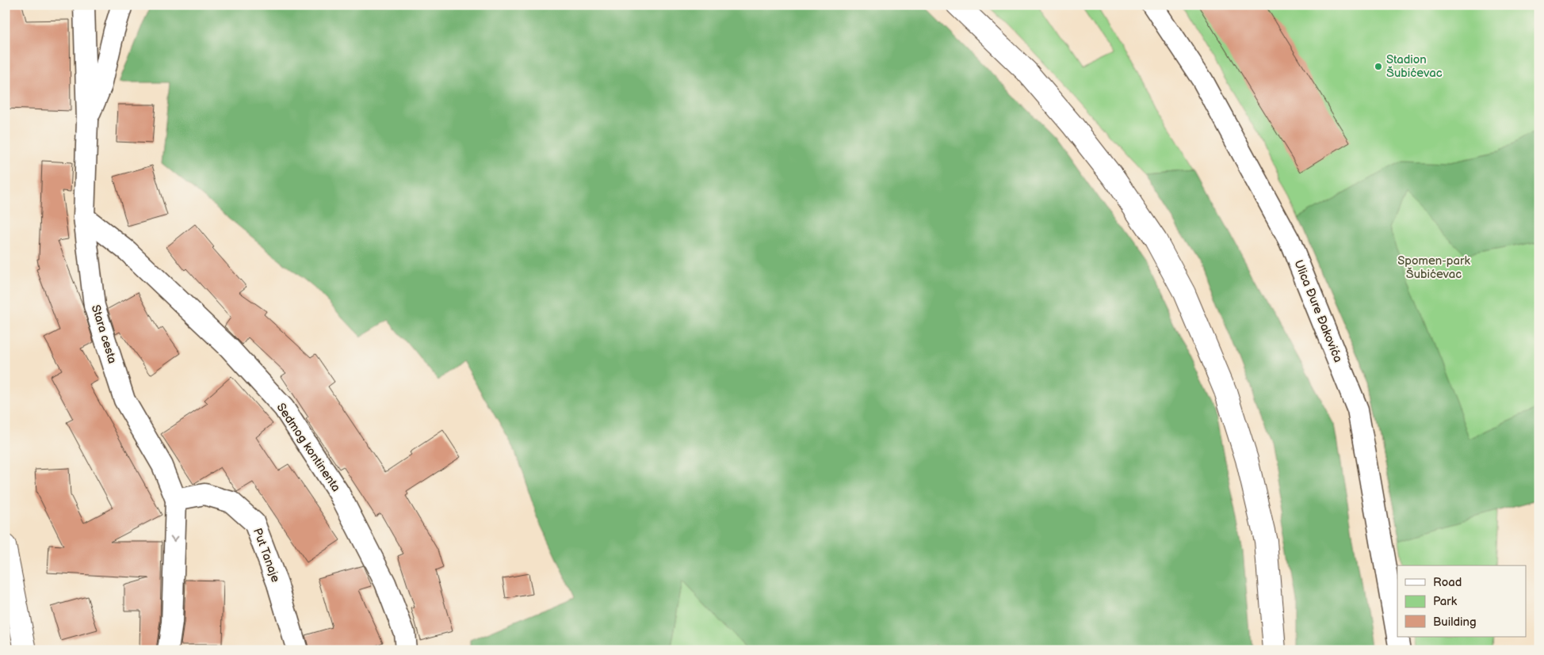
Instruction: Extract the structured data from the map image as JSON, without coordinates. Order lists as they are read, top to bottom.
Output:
{
  "streets": {
    "street": [
      "Ulica Đure Đakovića",
      "Stara cesta",
      "Sedmog kontinenta",
      "Put Tanaje"
    ]
  },
  "crossings": [
    ["Stara cesta", "Sedmog kontinenta"],
    ["Stara cesta", "Put Tanaje"]
  ],
  "parks": ["Spomen-park Šubićevac"],
  "places": ["Stadion Šubićevac"],
  "legend": ["Road", "Park", "Building"]
}
